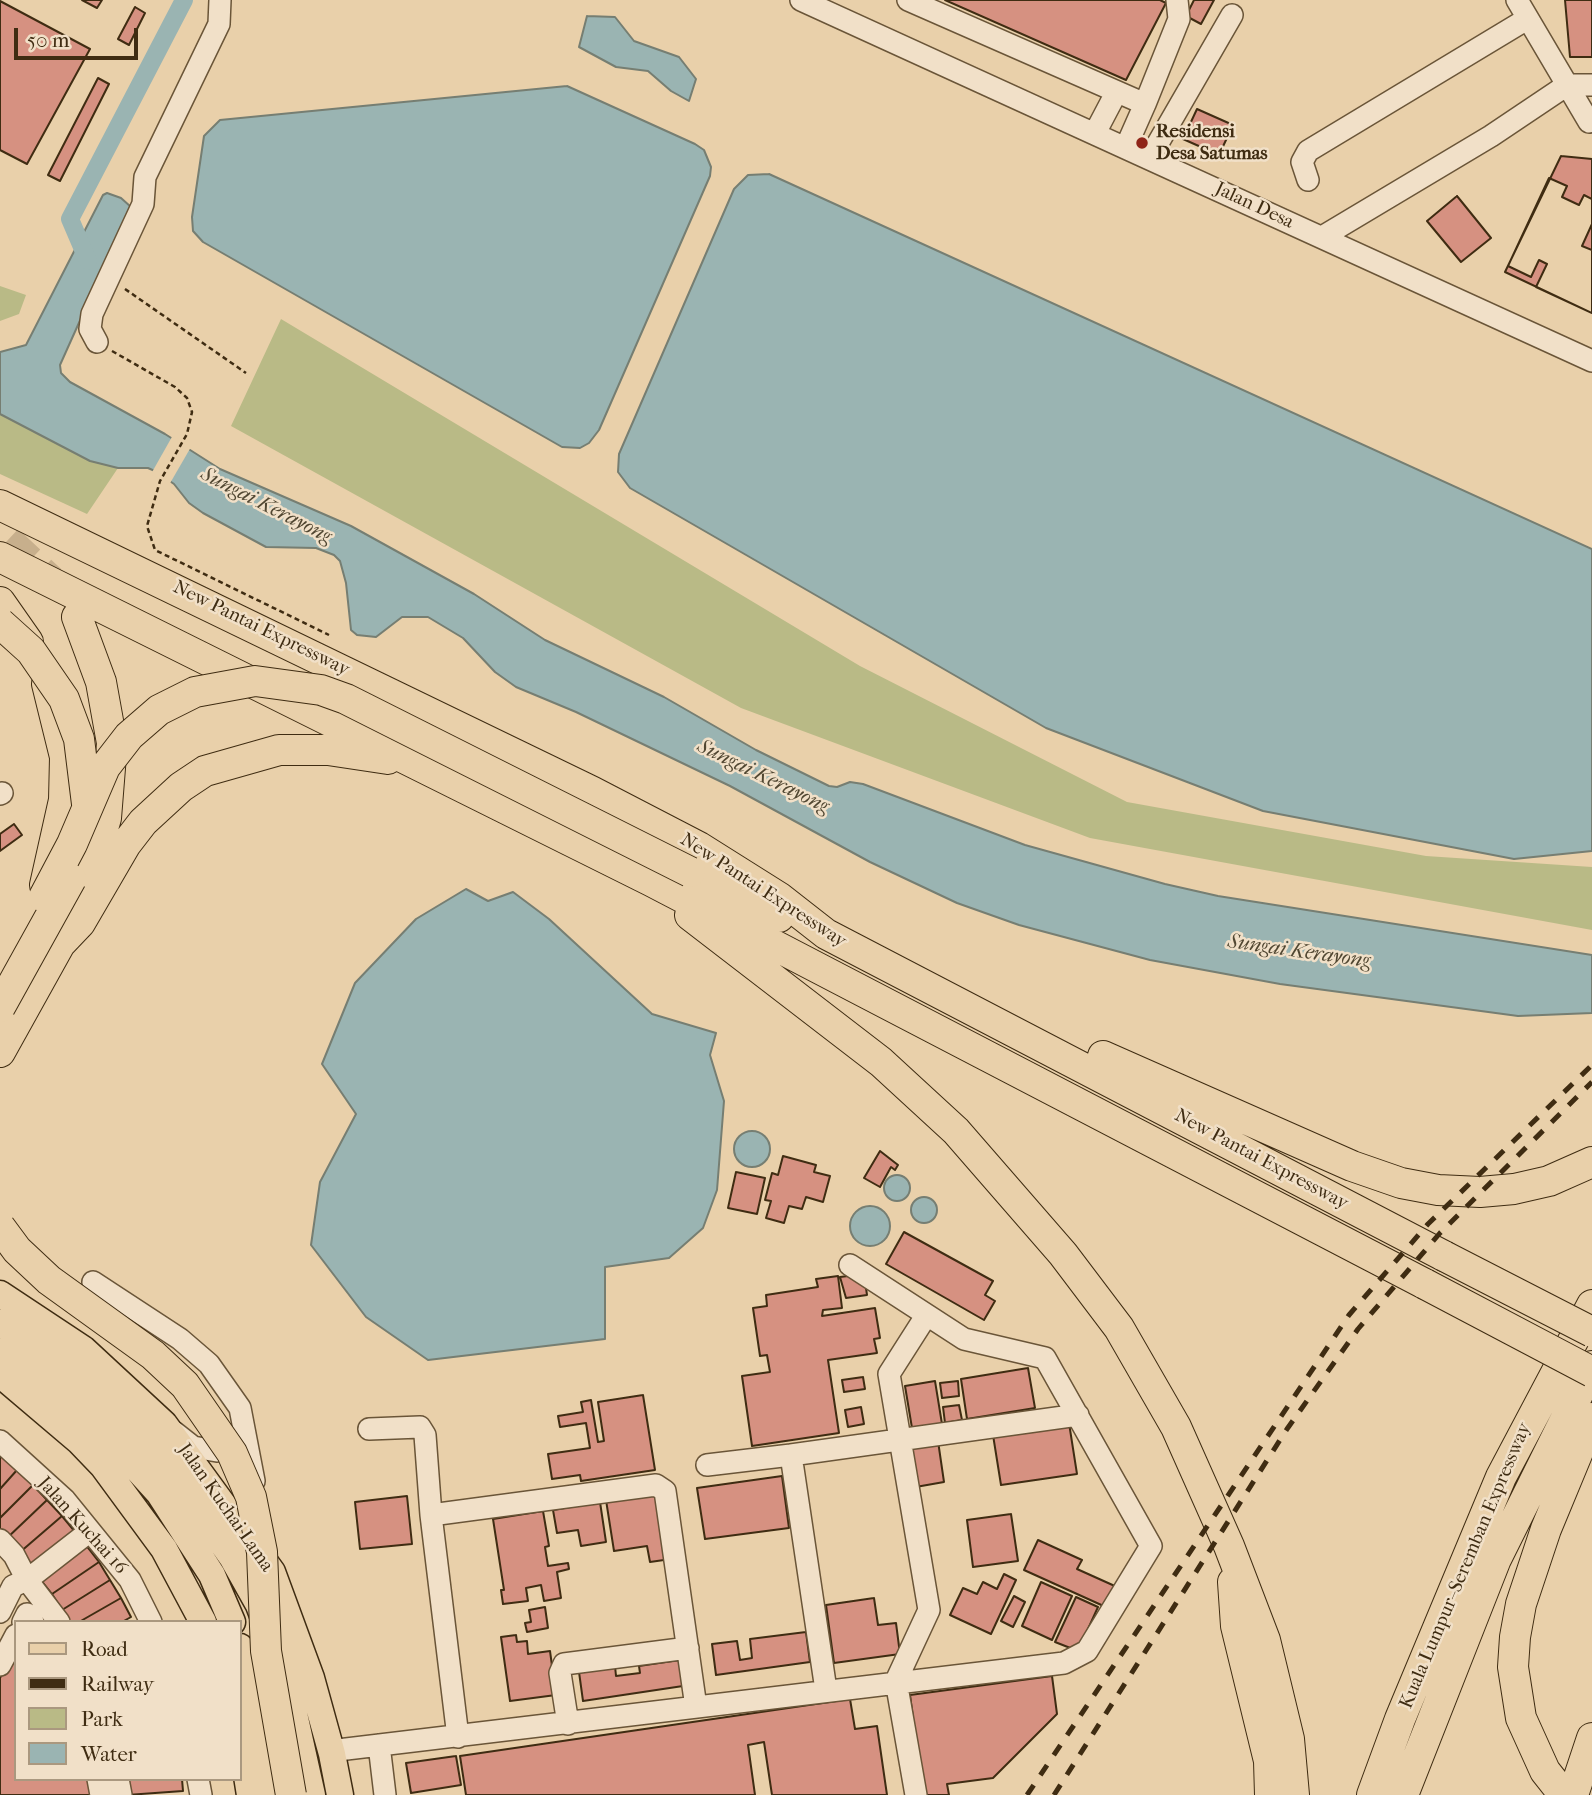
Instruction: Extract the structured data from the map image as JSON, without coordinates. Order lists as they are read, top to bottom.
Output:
{
  "streets": {
    "highway": ["New Pantai Expressway", "Kuala Lumpur–Seremban Expressway"],
    "main road": ["Jalan Kuchai Lama"],
    "street": ["Jalan Desa", "Jalan Kuchai 16"]
  },
  "water": ["Sungai Kerayong"],
  "places": ["Residensi Desa Satumas"],
  "legend": [
    "Road",
    "Railway",
    "Park",
    "Water"
  ],
  "scale_bar": "50 m"
}
